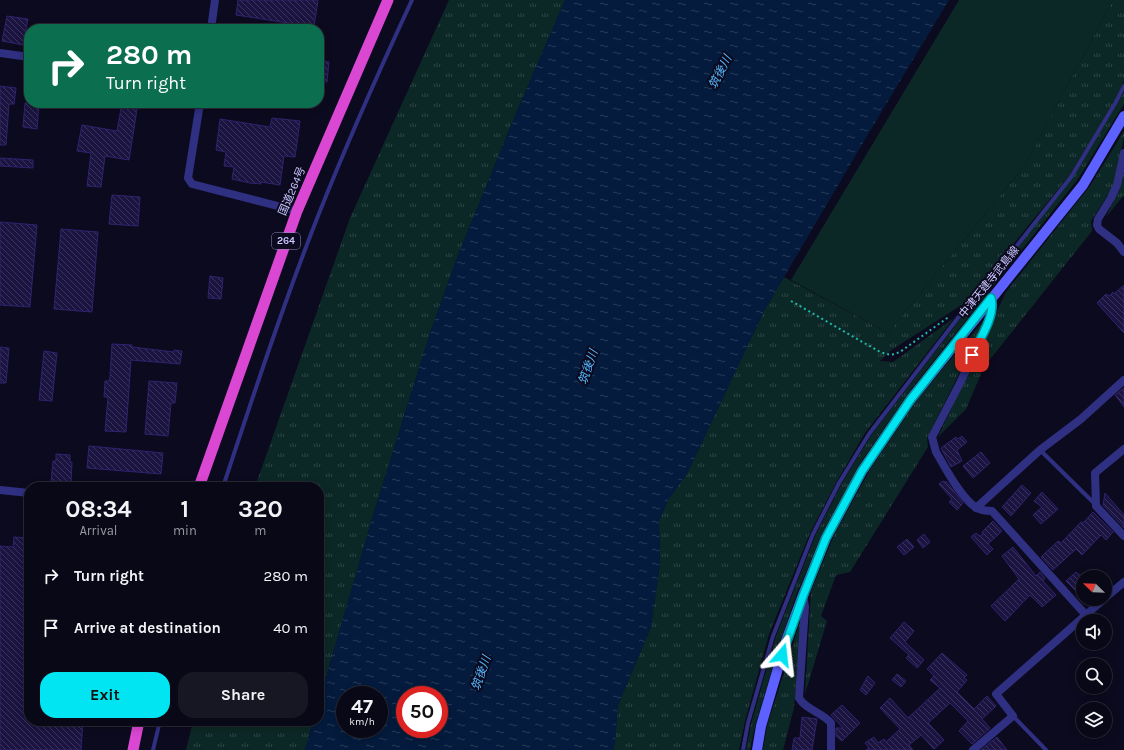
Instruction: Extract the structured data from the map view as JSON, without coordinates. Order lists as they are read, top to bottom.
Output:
{
  "streets": {
    "highway": ["国道264号", "264"],
    "main road": ["中津天建寺武島線"]
  },
  "water": ["筑後川"],
  "north": "top left",
  "page": {
    "turn": ["280 m", "Turn right"],
    "eta": [
      "08:34",
      "Arrival",
      "1",
      "min",
      "320",
      "m"
    ],
    "list": [
      {
        "name": "Turn right",
        "value": "280 m"
      },
      {
        "name": "Arrive at destination",
        "value": "40 m"
      }
    ],
    "buttons": ["Exit", "Share"],
    "speed": "47 km/h",
    "limit": "50"
  }
}
